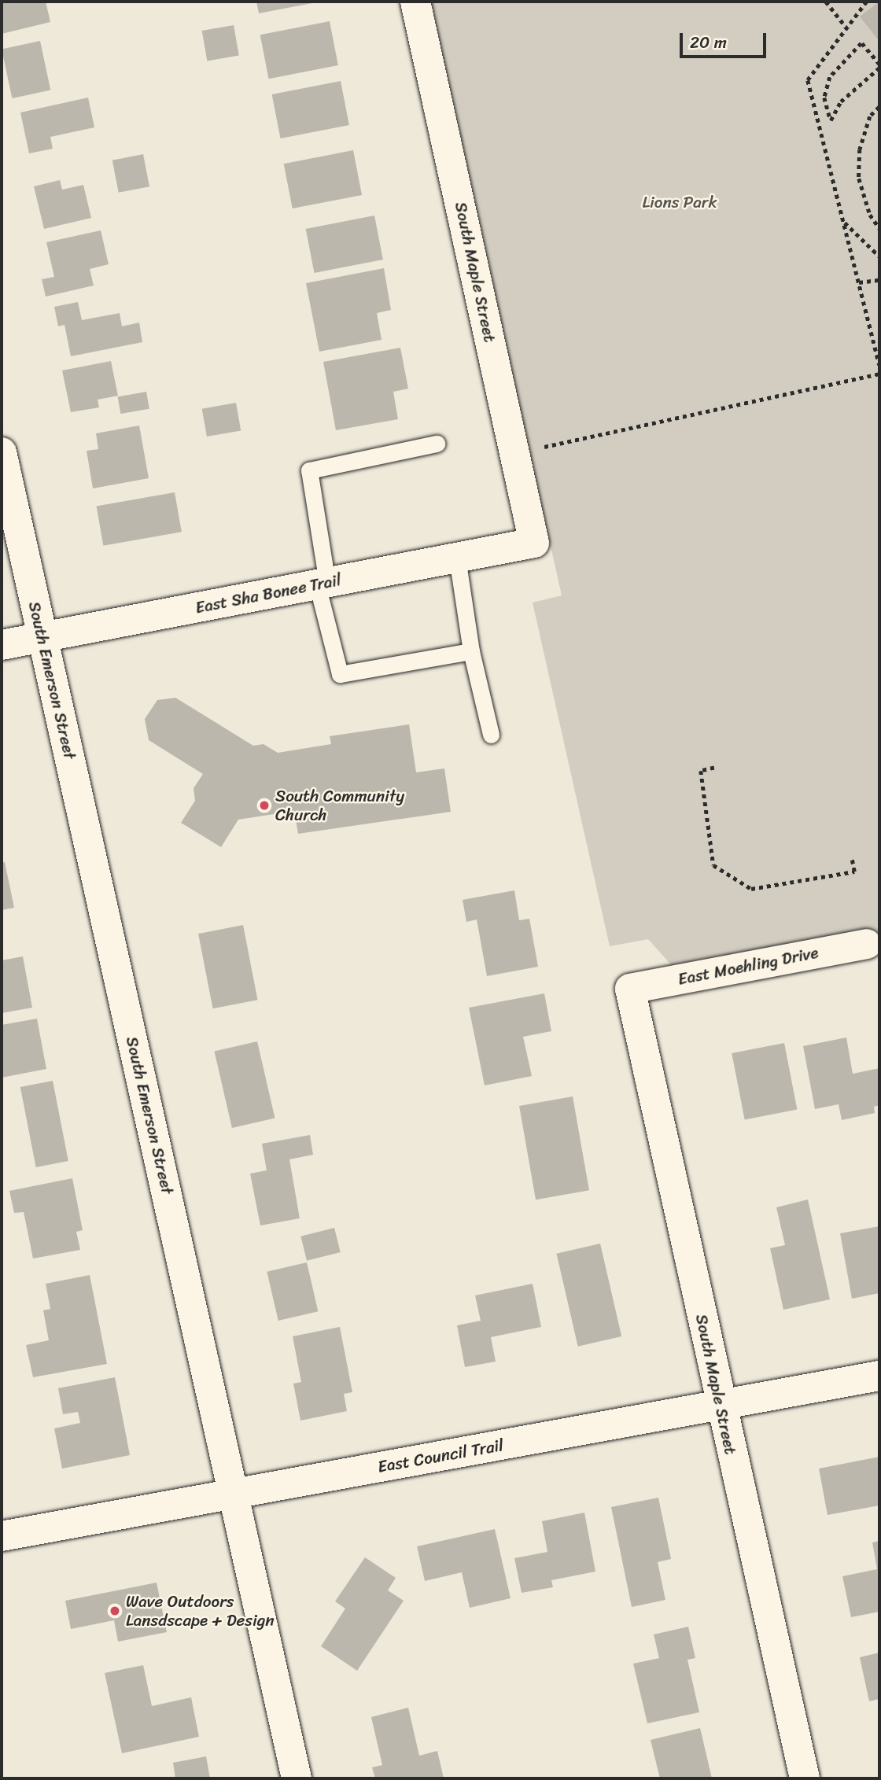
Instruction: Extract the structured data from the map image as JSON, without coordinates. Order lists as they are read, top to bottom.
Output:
{
  "streets": {
    "street": [
      "South Maple Street",
      "East Sha Bonee Trail",
      "South Emerson Street",
      "East Moehling Drive",
      "East Council Trail"
    ]
  },
  "crossings": [
    ["South Maple Street", "East Sha Bonee Trail"],
    ["South Maple Street", "East Moehling Drive"],
    ["South Maple Street", "East Council Trail"],
    ["East Sha Bonee Trail", "South Emerson Street"],
    ["South Emerson Street", "East Council Trail"]
  ],
  "parks": ["Lions Park"],
  "places": ["South Community Church", "Wave Outdoors Lansdscape + Design"],
  "scale_bar": "20 m"
}
